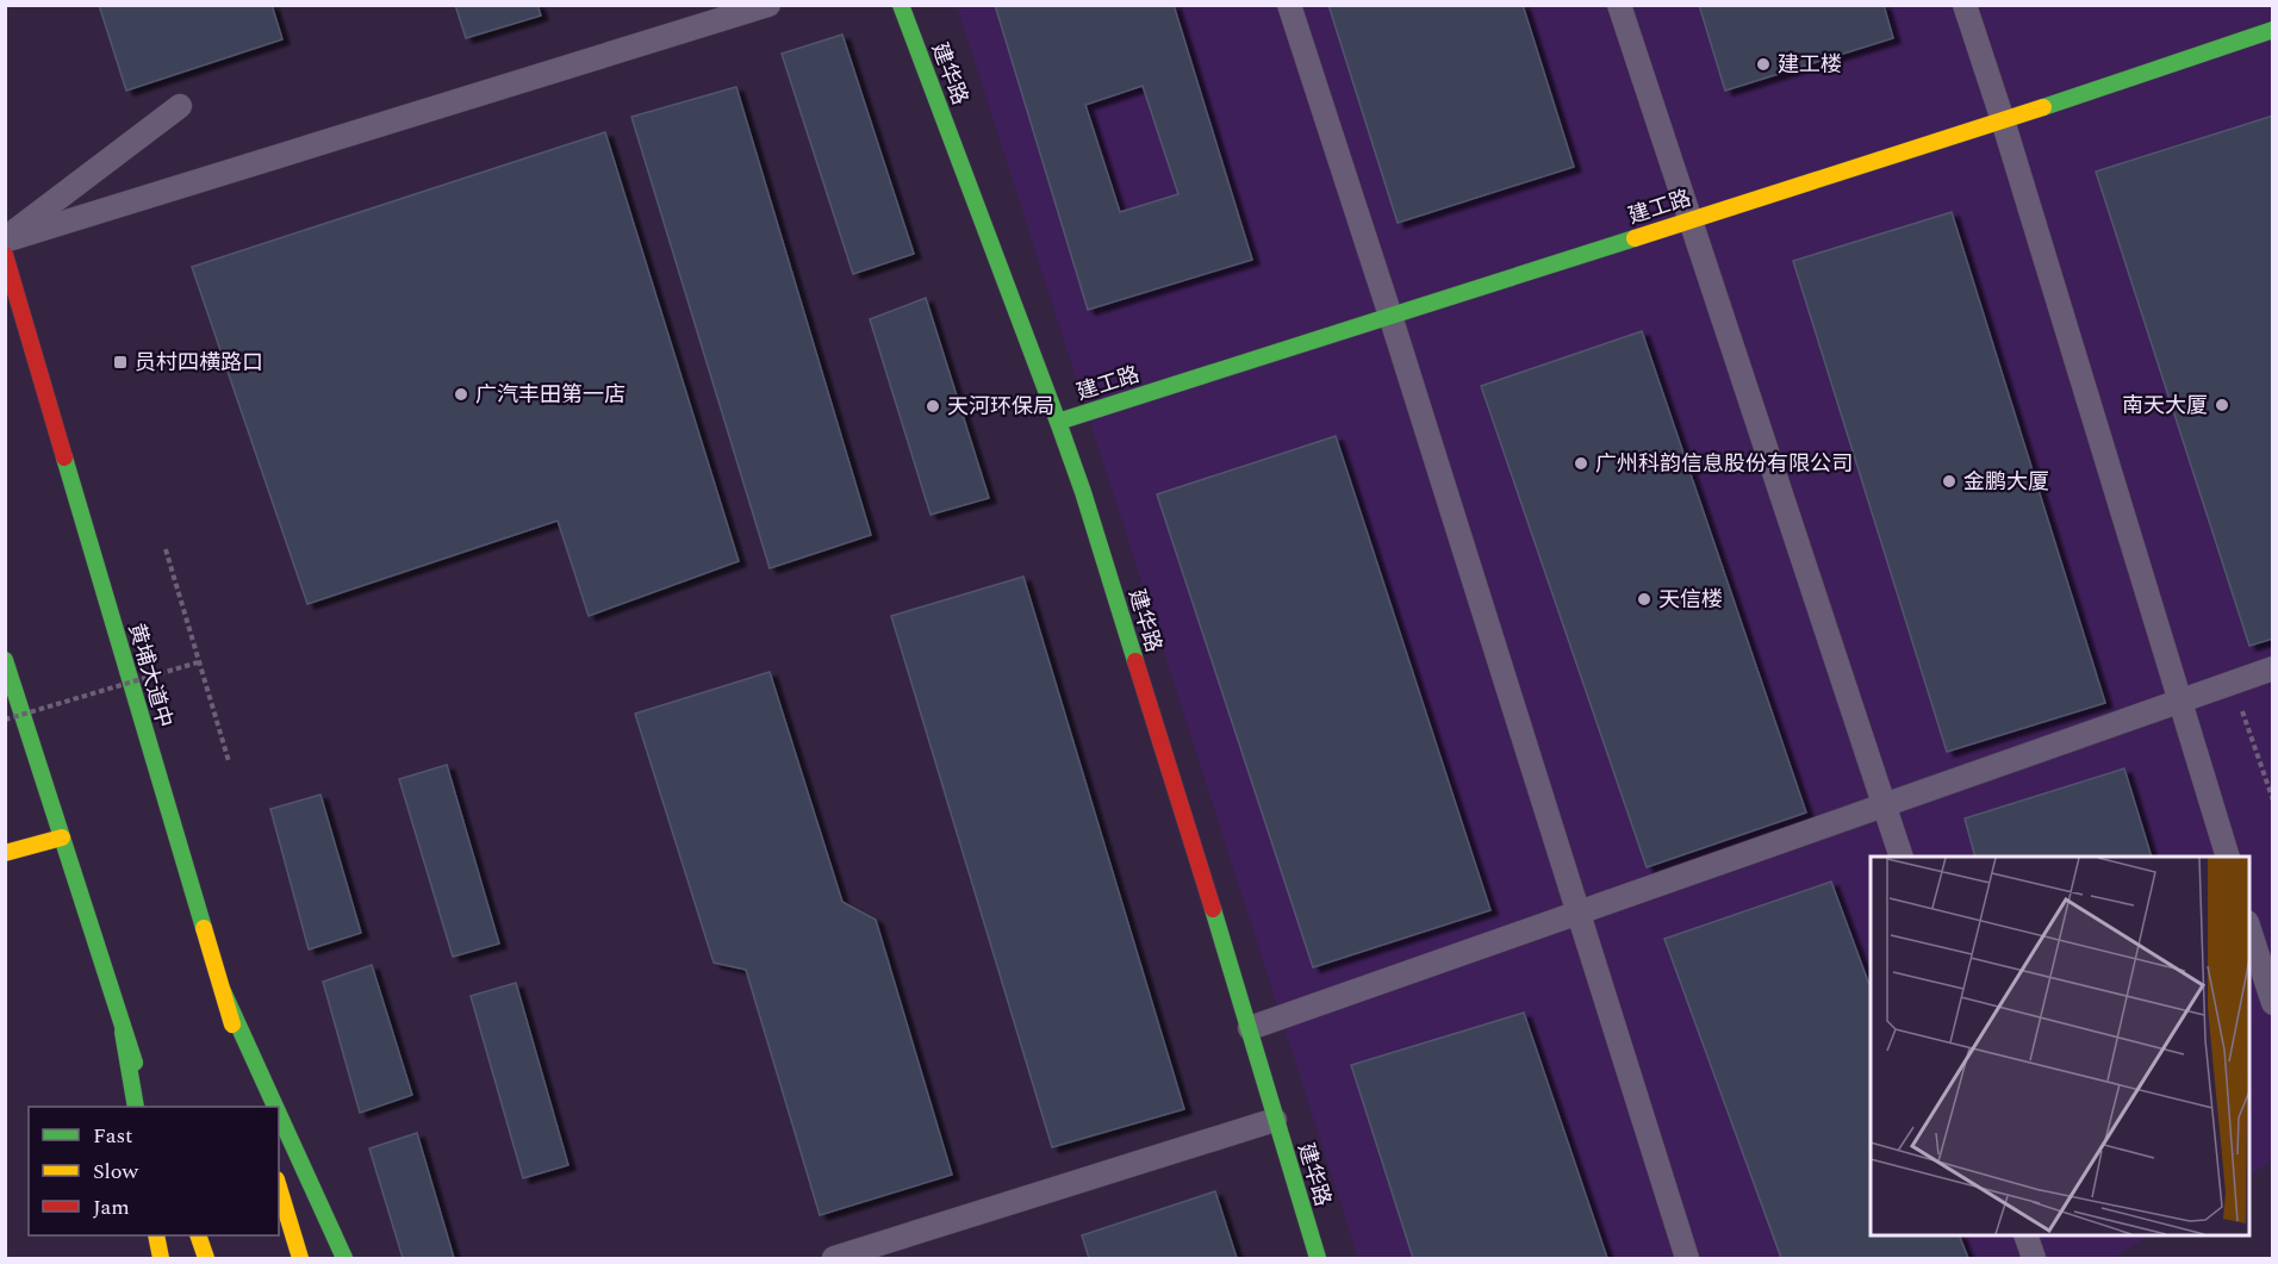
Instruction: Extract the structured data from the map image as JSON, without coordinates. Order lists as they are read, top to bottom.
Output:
{
  "streets": {
    "main road": ["建华路", "建工路", "黄埔大道中"]
  },
  "crossings": [
    ["建华路", "建工路"]
  ],
  "places": {
    "other": [
      "建工楼",
      "广汽丰田第一店",
      "南天大厦",
      "天河环保局",
      "广州科韵信息股份有限公司",
      "金鹏大厦",
      "天信楼"
    ],
    "transit": ["员村四横路口"]
  },
  "legend": ["Fast", "Slow", "Jam"]
}
